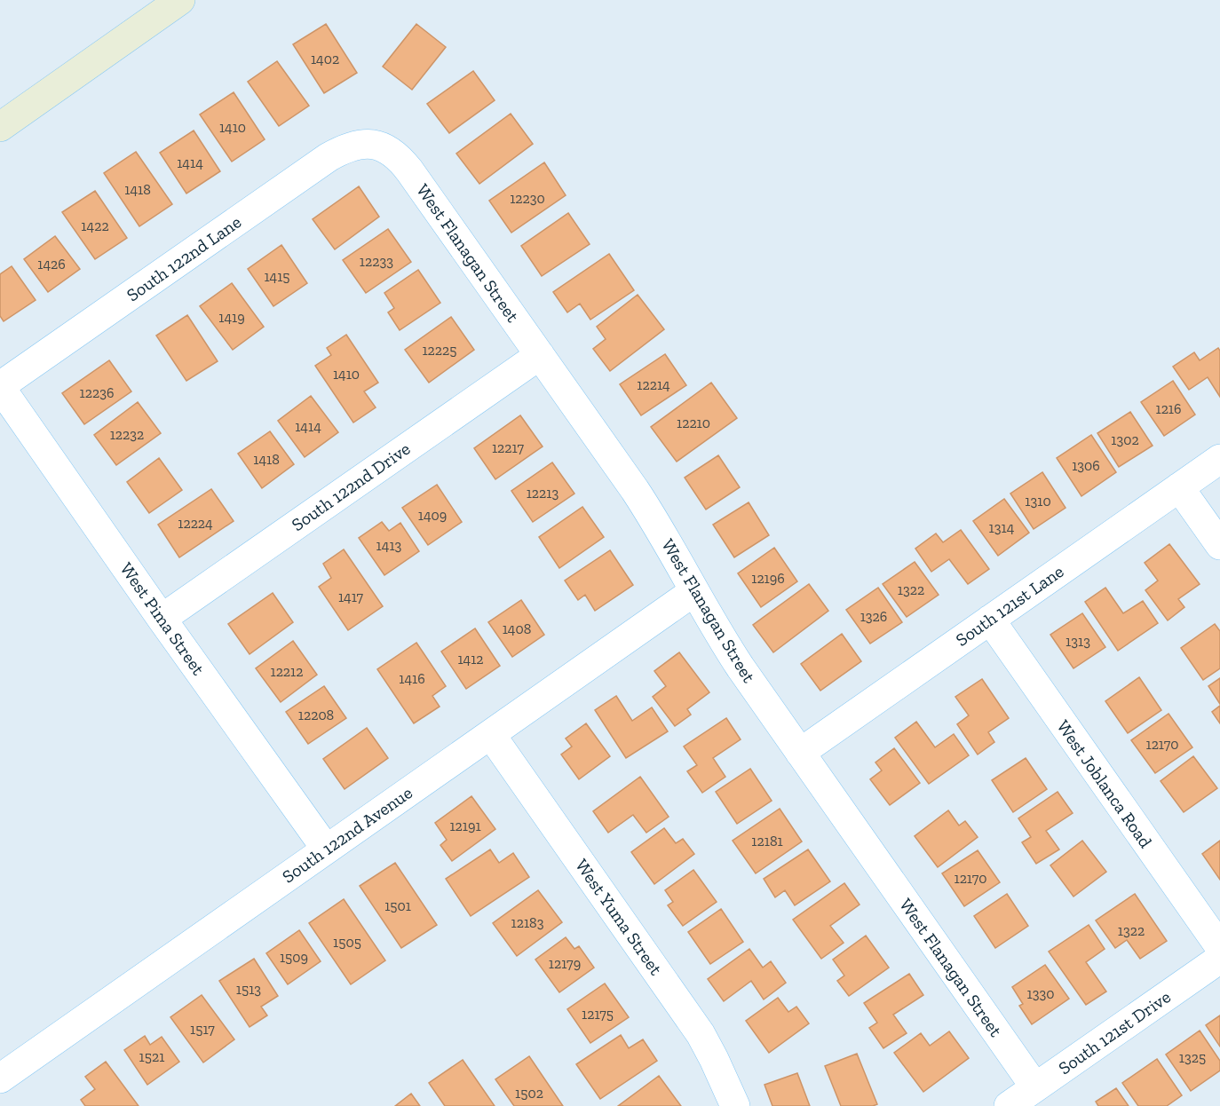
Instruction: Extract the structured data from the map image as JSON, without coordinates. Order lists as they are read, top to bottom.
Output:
{
  "streets": {
    "street": [
      "West Flanagan Street",
      "South 122nd Lane",
      "South 122nd Drive",
      "South 121st Lane",
      "West Pima Street",
      "West Joblanca Road",
      "South 122nd Avenue",
      "West Yuma Street",
      "South 121st Drive"
    ]
  },
  "crossings": [
    ["West Flanagan Street", "South 122nd Lane"],
    ["West Flanagan Street", "South 122nd Drive"],
    ["West Flanagan Street", "South 121st Lane"],
    ["West Flanagan Street", "South 122nd Avenue"],
    ["West Flanagan Street", "South 121st Drive"],
    ["South 122nd Lane", "West Pima Street"],
    ["South 122nd Drive", "West Pima Street"],
    ["South 121st Lane", "West Joblanca Road"],
    ["West Pima Street", "South 122nd Avenue"],
    ["South 122nd Avenue", "West Yuma Street"]
  ],
  "house_numbers": [
    "1402",
    "1410",
    "1414",
    "1418",
    "12230",
    "1422",
    "12233",
    "1426",
    "1415",
    "1419",
    "12225",
    "1410",
    "12214",
    "12236",
    "1216",
    "12210",
    "1414",
    "12232",
    "1302",
    "12217",
    "1418",
    "1306",
    "12213",
    "1310",
    "1409",
    "12224",
    "1314",
    "1413",
    "12196",
    "1322",
    "1417",
    "1326",
    "1408",
    "1313",
    "1412",
    "12212",
    "1416",
    "12208",
    "12170",
    "12191",
    "12181",
    "12170",
    "1501",
    "12183",
    "1322",
    "1505",
    "1509",
    "12179",
    "1513",
    "1330",
    "12175",
    "1517",
    "1521",
    "1325",
    "1502"
  ]
}
